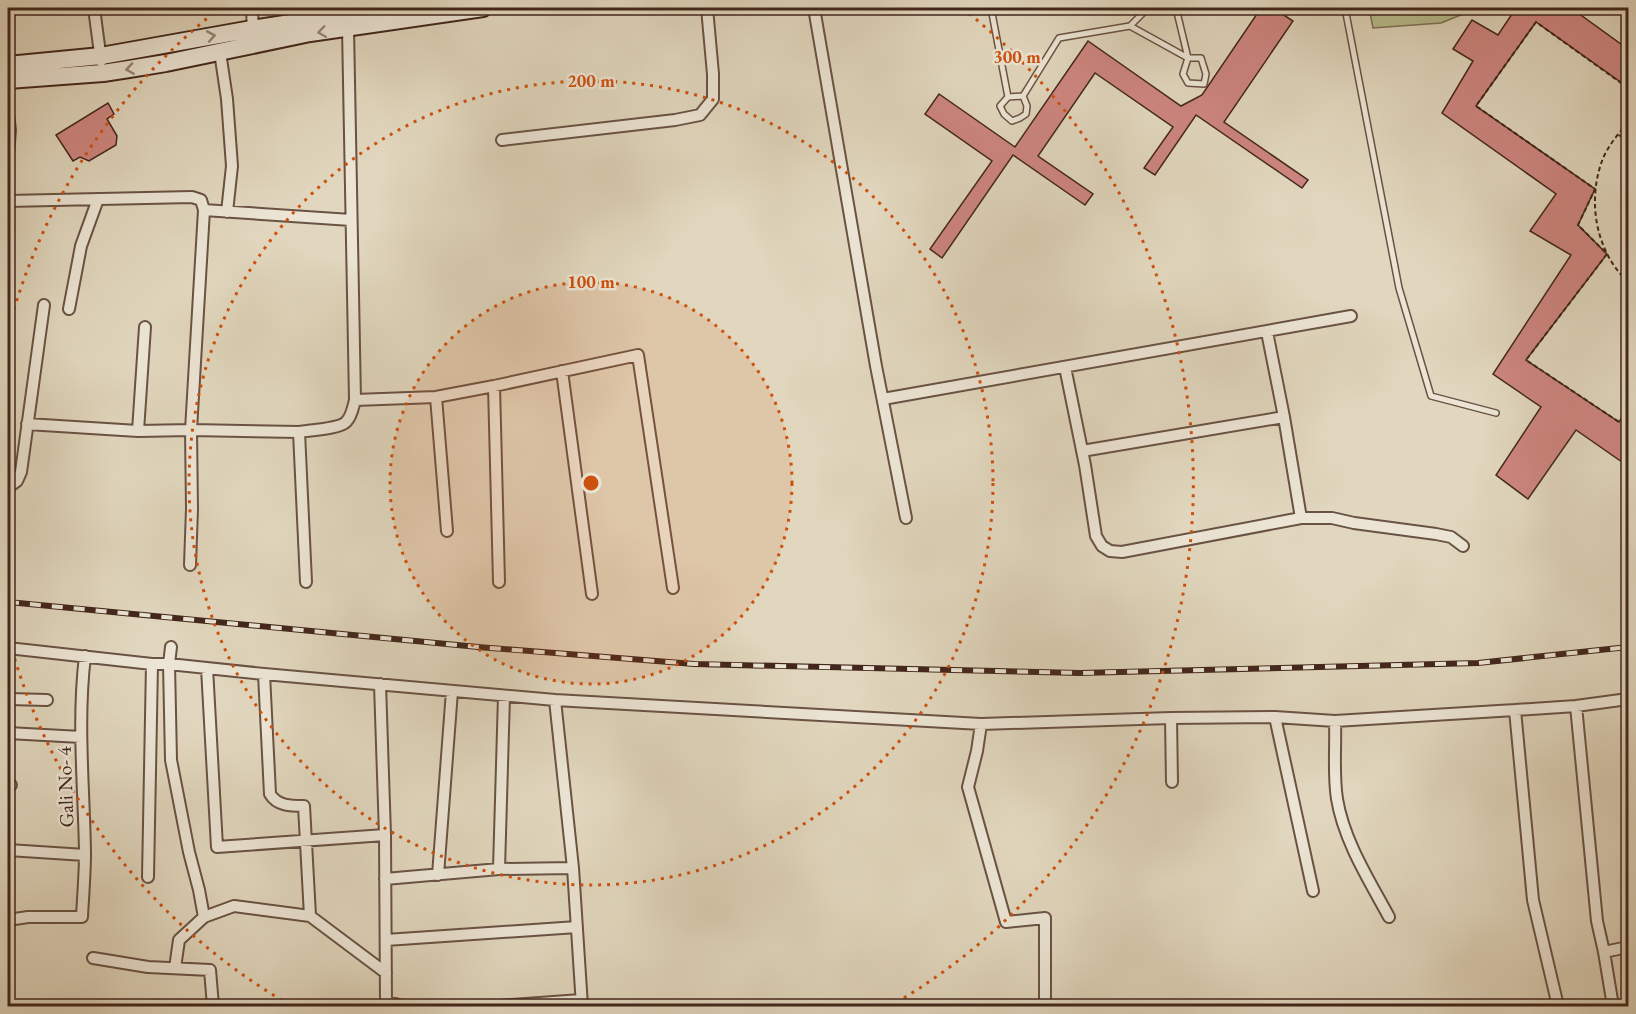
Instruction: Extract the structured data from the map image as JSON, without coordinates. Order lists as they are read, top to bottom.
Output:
{
  "streets": {
    "street": ["Gali No- 4"]
  },
  "rings": ["300 m", "200 m", "100 m"]
}
